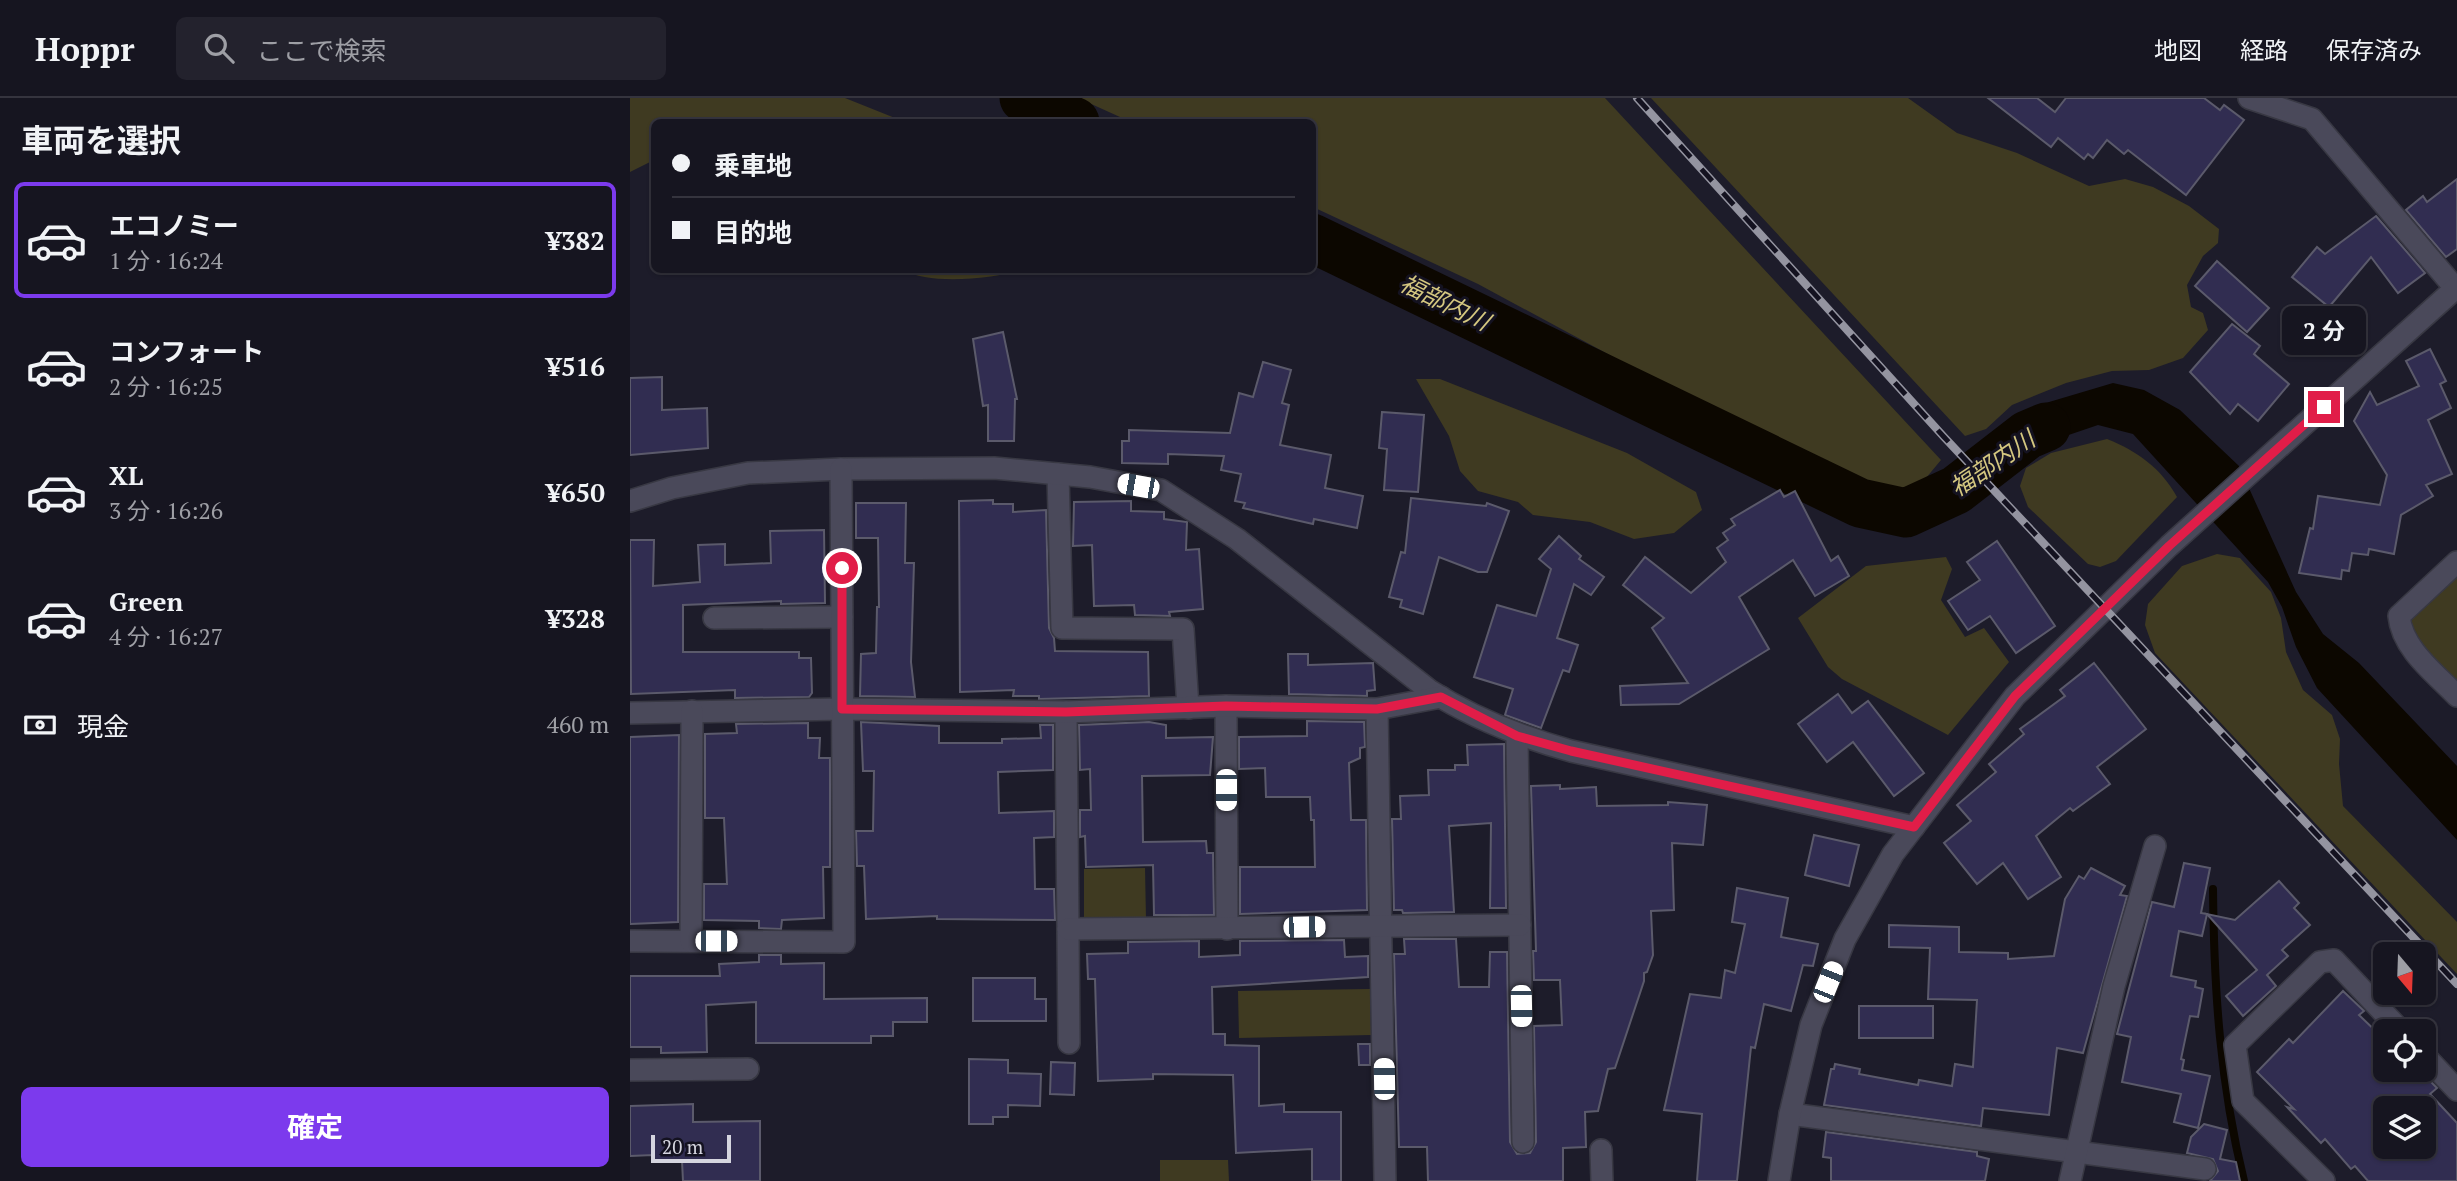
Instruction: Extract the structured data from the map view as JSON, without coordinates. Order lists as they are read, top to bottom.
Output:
{
  "water": ["福部内川"],
  "scale_bar": "20 m",
  "north": "bottom",
  "page": {
    "header": "Hoppr",
    "search": "ここで検索",
    "nav": ["地図", "経路", "保存済み"],
    "heading": "車両を選択",
    "banner": ["乗車地", "目的地"],
    "list": [
      {
        "name": "エコノミー",
        "note": "1 分 · 16:24",
        "value": "¥382"
      },
      {
        "name": "コンフォート",
        "note": "2 分 · 16:25",
        "value": "¥516"
      },
      {
        "name": "XL",
        "note": "3 分 · 16:26",
        "value": "¥650"
      },
      {
        "name": "Green",
        "note": "4 分 · 16:27",
        "value": "¥328"
      }
    ],
    "bubble": "2 分",
    "pay": ["現金", "460 m"],
    "buttons": "確定",
    "scale": "20 m"
  }
}
